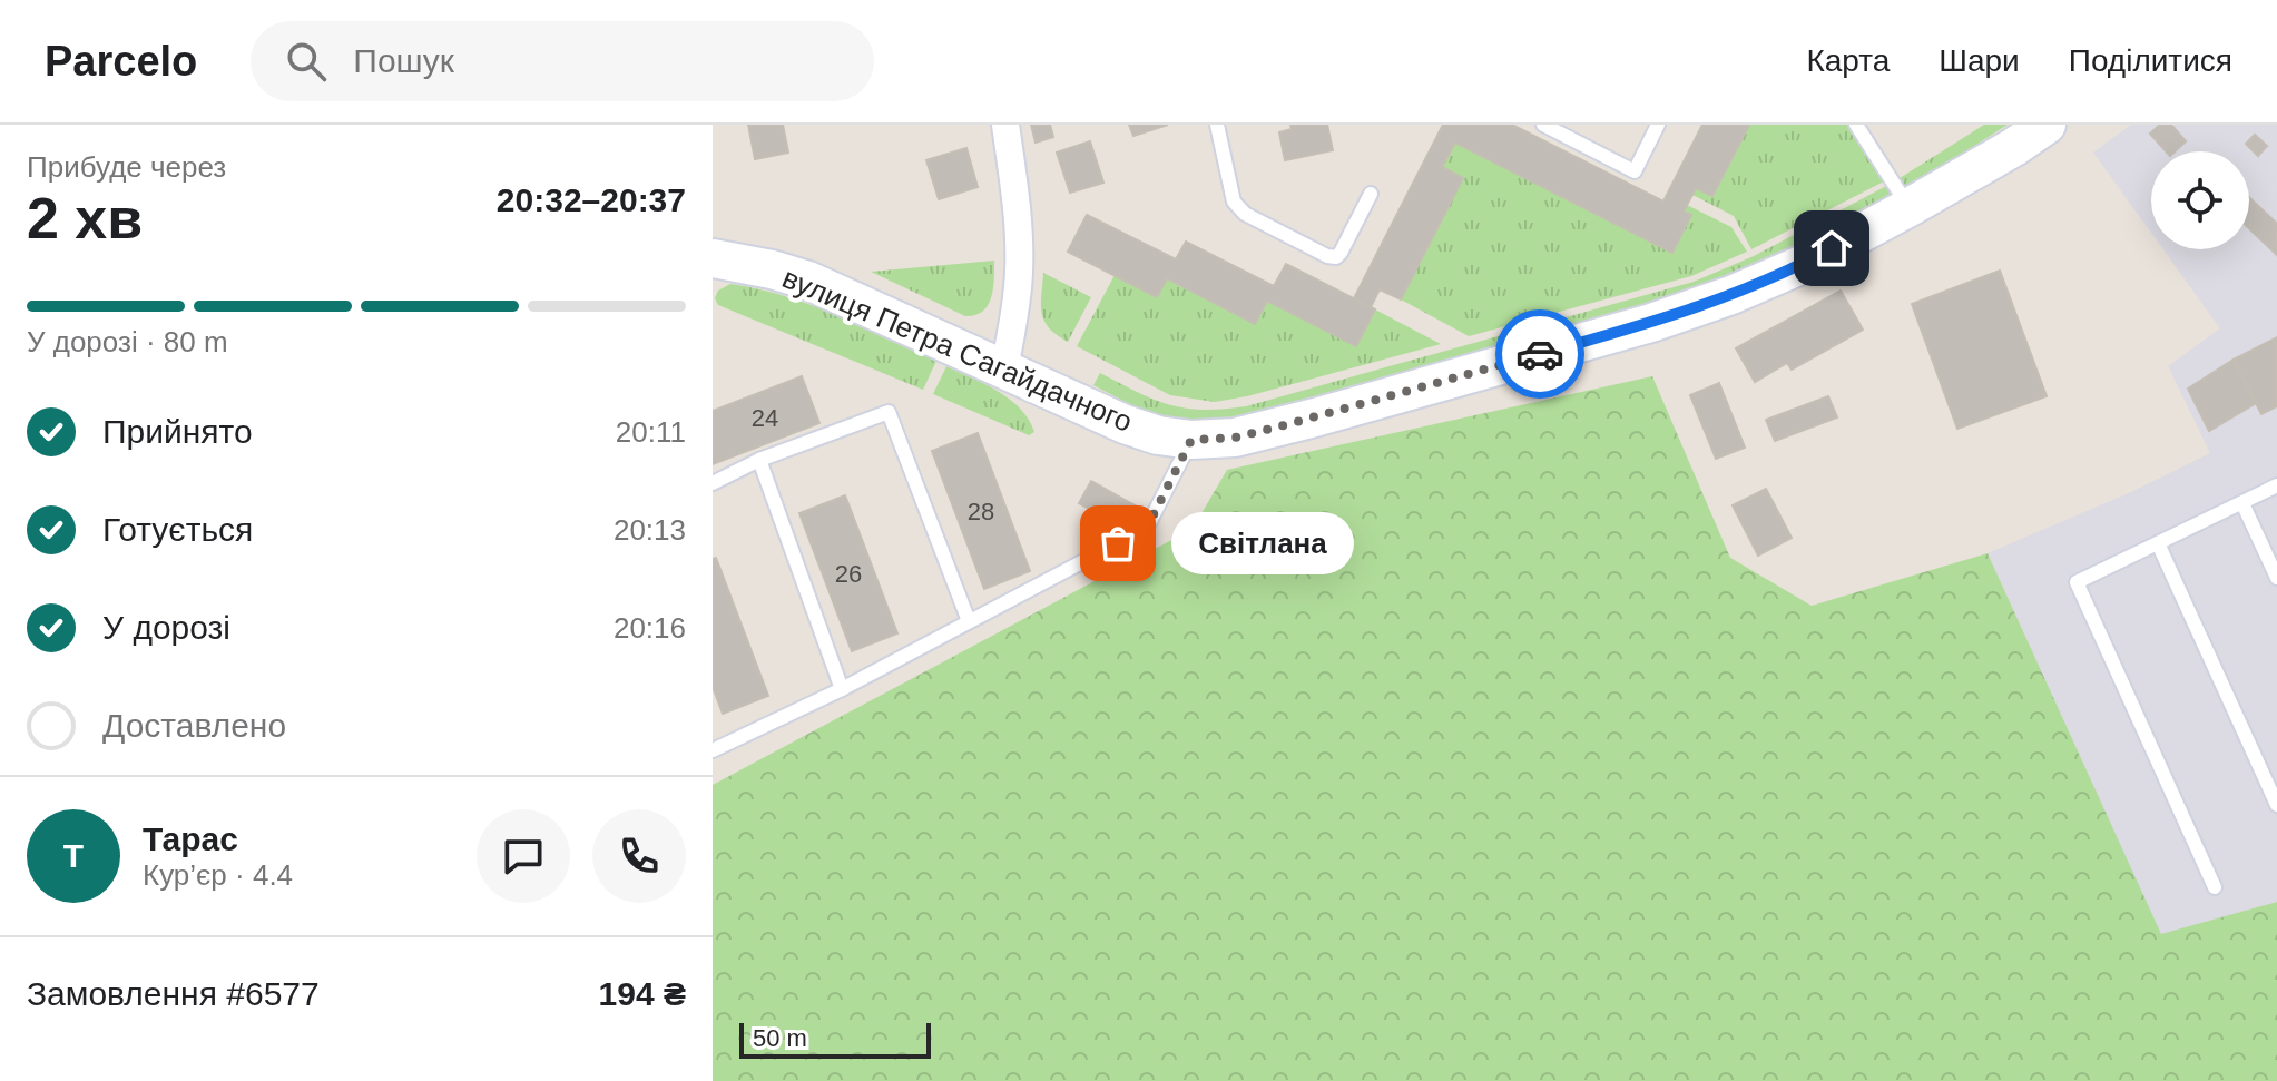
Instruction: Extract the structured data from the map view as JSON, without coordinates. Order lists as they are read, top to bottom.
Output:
{
  "streets": {
    "main road": ["вулиця Петра Сагайдачного"]
  },
  "places": ["Світлана"],
  "house_numbers": ["24", "28", "26"],
  "scale_bar": "50 m",
  "page": {
    "header": "Parcelo",
    "search": "Пошук",
    "nav": ["Карта", "Шари", "Поділитися"],
    "heading": ["2 хв", "Прибуде через", "20:32–20:37"],
    "panel": [
      "Тарас",
      "Кур’єр · 4.4",
      "Замовлення #6577",
      "194 ₴"
    ],
    "bar": "У дорозі · 80 m",
    "list": [
      ["Прийнято", "20:11"],
      ["Готується", "20:13"],
      ["У дорозі", "20:16"],
      "Доставлено"
    ],
    "bubble": "Світлана",
    "round": "Т",
    "scale": "50 m"
  }
}
